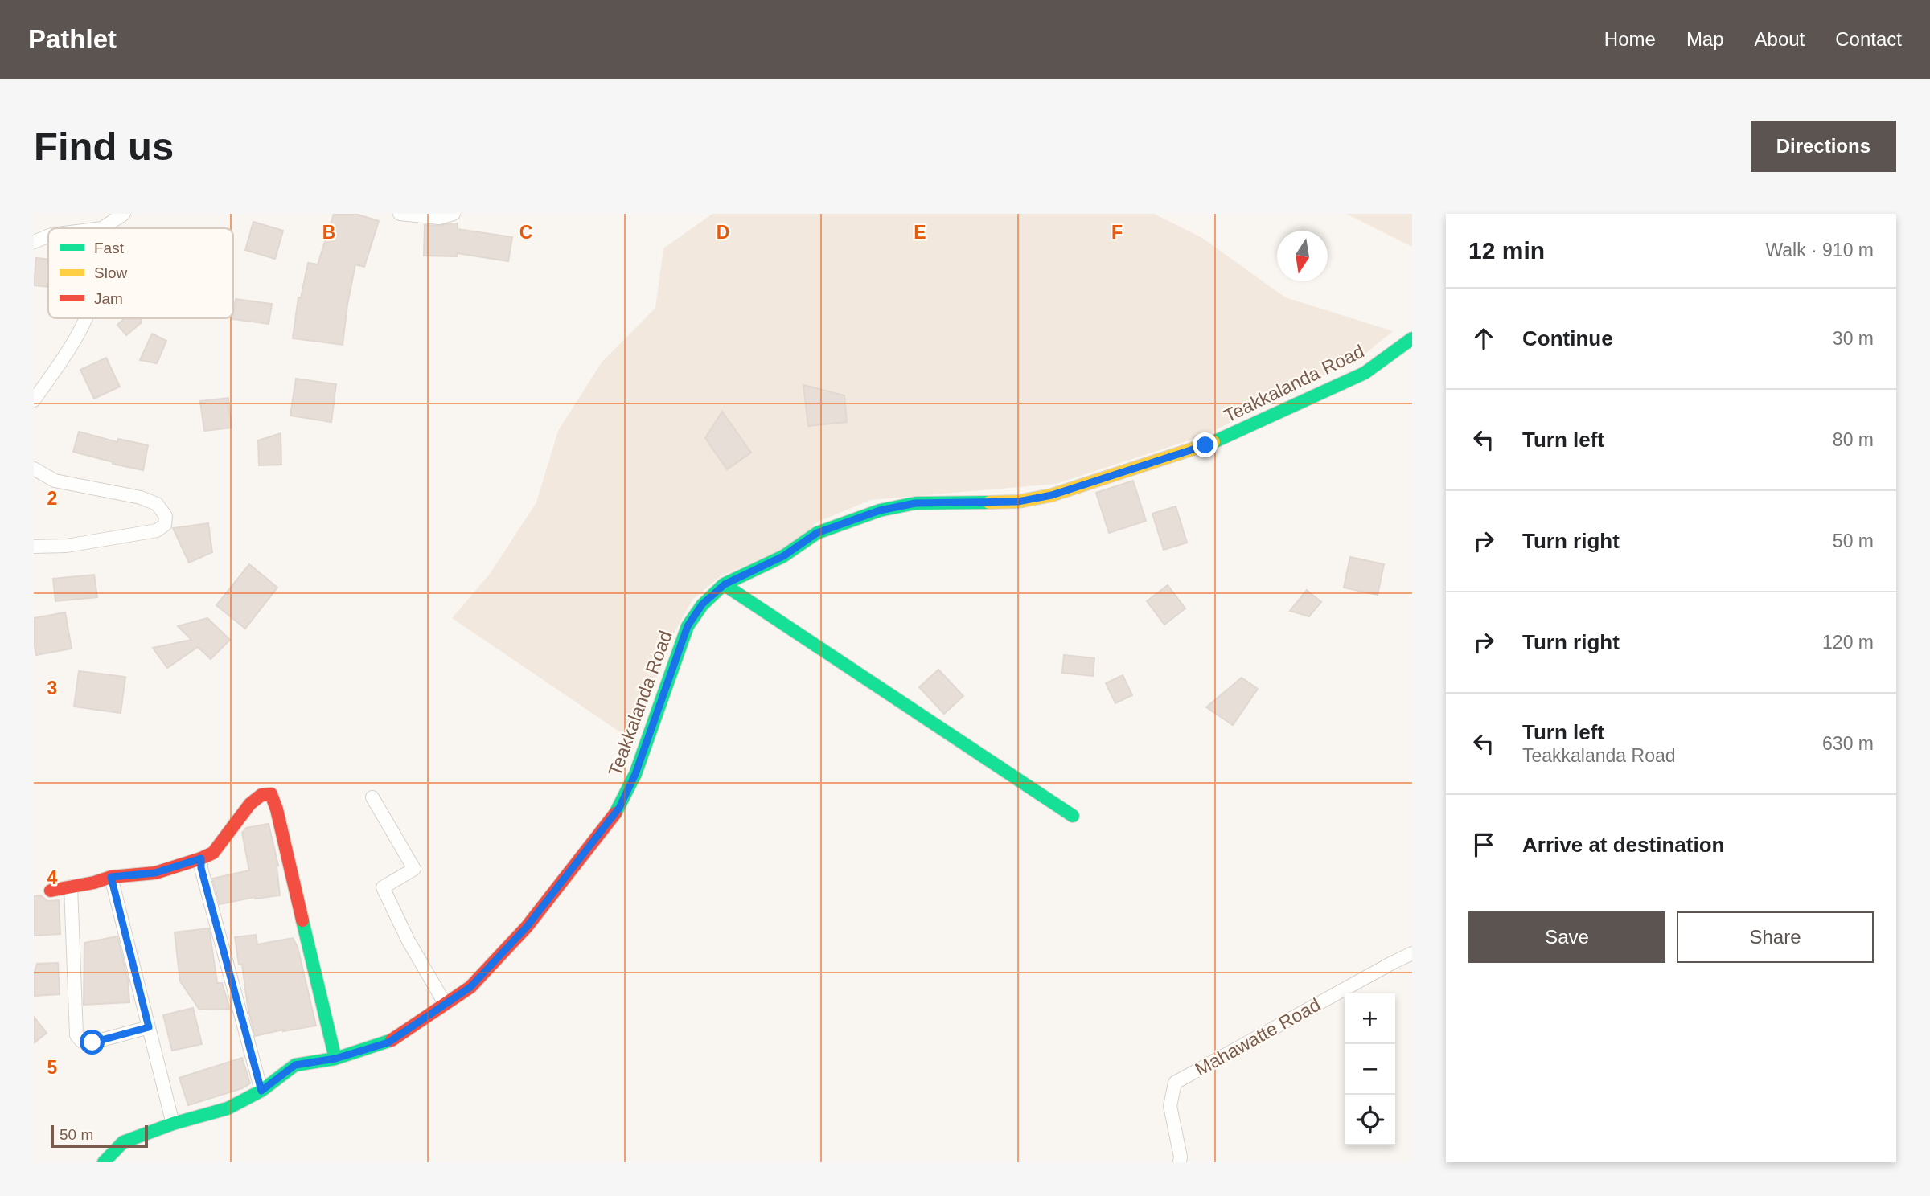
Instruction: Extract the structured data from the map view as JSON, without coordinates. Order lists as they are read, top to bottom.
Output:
{
  "streets": {
    "street": ["Teakkalanda Road", "Mahawatte Road"]
  },
  "legend": ["Fast", "Slow", "Jam"],
  "scale_bar": "50 m",
  "north": "bottom",
  "page": {
    "header": "Pathlet",
    "nav": [
      "Home",
      "Map",
      "About",
      "Contact"
    ],
    "buttons": [
      "Directions",
      ["Save", "Share"]
    ],
    "title": "Find us",
    "heading": ["12 min", "Walk · 910 m"],
    "list": [
      ["Continue", "30 m"],
      ["Turn left", "80 m"],
      ["Turn right", "50 m"],
      ["Turn right", "120 m"],
      ["Turn left", "Teakkalanda Road", "630 m"],
      "Arrive at destination"
    ],
    "map_buttons": ["+", "−"],
    "scale": "50 m"
  },
  "grid": {
    "columns": [
      "B",
      "C",
      "D",
      "E",
      "F"
    ],
    "rows": [
      "2",
      "3",
      "4",
      "5"
    ]
  }
}
